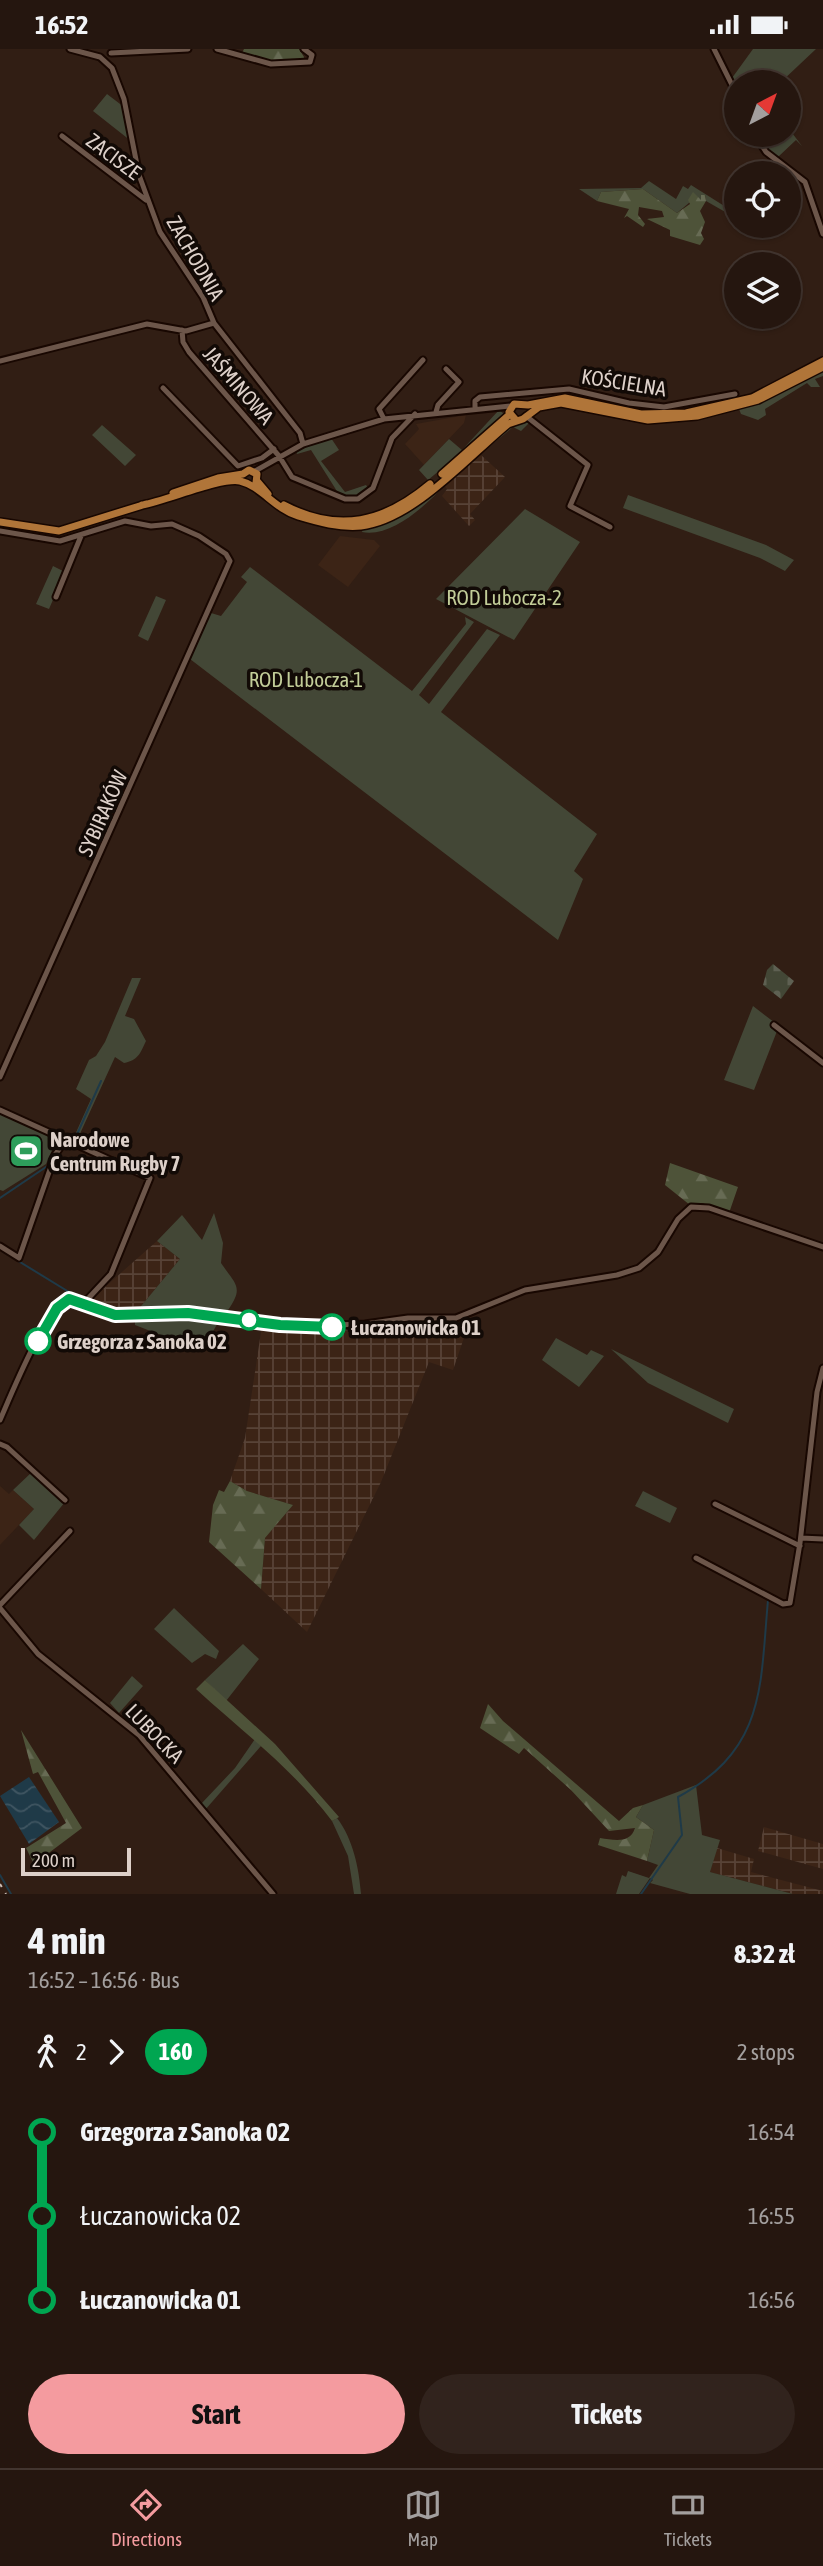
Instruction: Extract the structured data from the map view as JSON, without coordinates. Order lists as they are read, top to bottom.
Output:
{
  "streets": {
    "street": [
      "ZACISZE",
      "ZACHODNIA",
      "KOŚCIELNA",
      "JAŚMINOWA",
      "SYBIRAKÓW",
      "LUBOCKA"
    ]
  },
  "crossings": [
    ["ZACISZE", "ZACHODNIA"]
  ],
  "parks": ["ROD Lubocza-2", "ROD Lubocza-1"],
  "places": {
    "sports": ["Narodowe Centrum Rugby 7"],
    "other": ["Łuczanowicka 01", "Grzegorza z Sanoka 02"]
  },
  "lines": ["bus line 160"],
  "scale_bar": "200 m",
  "north": "top right",
  "page": {
    "status": "16:52",
    "scale": "200 m",
    "heading": ["4 min", "16:52 – 16:56 · Bus", "8.32 zł"],
    "legs": ["2", "160", "2 stops"],
    "list": [
      {
        "name": "Grzegorza z Sanoka 02",
        "value": "16:54"
      },
      {
        "name": "Łuczanowicka 02",
        "value": "16:55"
      },
      {
        "name": "Łuczanowicka 01",
        "value": "16:56"
      }
    ],
    "buttons": ["Start", "Tickets"],
    "tabs": ["Directions", "Map", "Tickets"]
  }
}
